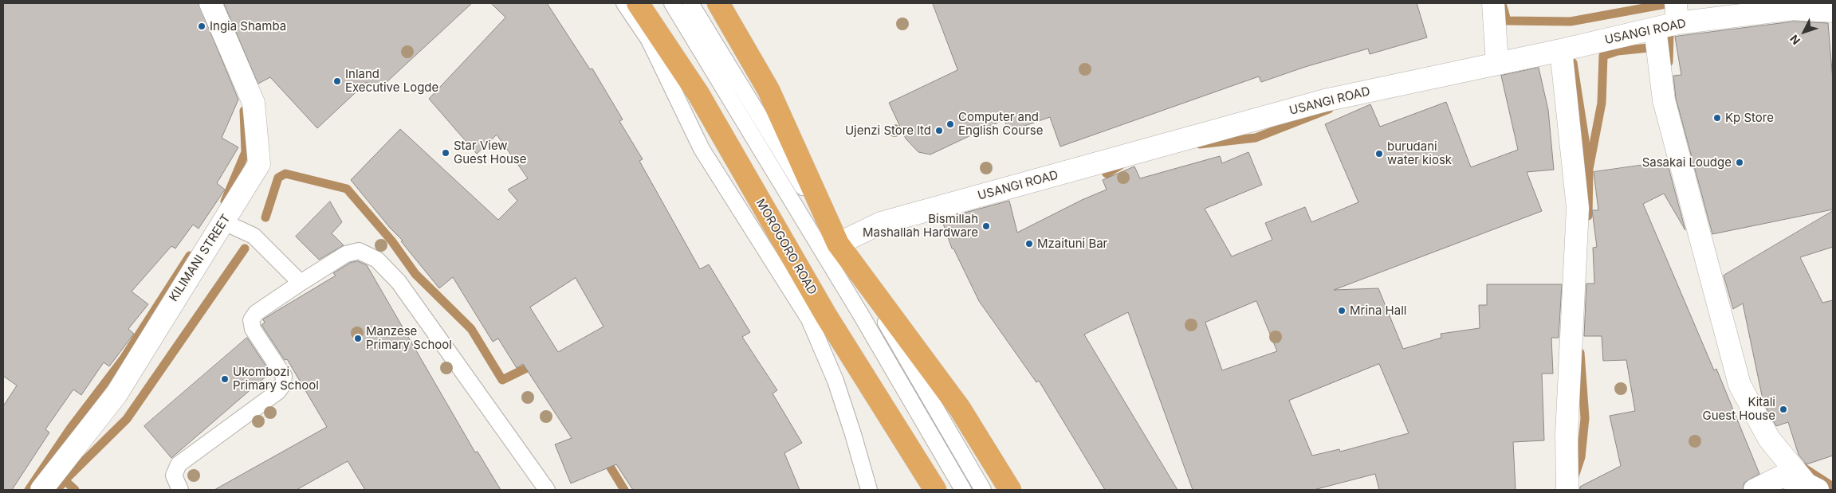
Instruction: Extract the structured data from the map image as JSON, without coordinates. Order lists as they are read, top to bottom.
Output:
{
  "streets": {
    "highway": ["MOROGORO ROAD"],
    "street": ["USANGI ROAD", "KILIMANI STREET"]
  },
  "places": [
    "Ingia Shamba",
    "Inland Executive Logde",
    "Kp Store",
    "Computer and English Course",
    "Ujenzi Store ltd",
    "Star View Guest House",
    "burudani water kiosk",
    "Sasakai Loudge",
    "Bismillah Mashallah Hardware",
    "Mzaituni Bar",
    "Mrina Hall",
    "Manzese Primary School",
    "Ukombozi Primary School",
    "Kitali Guest House"
  ],
  "north": "bottom left"
}
